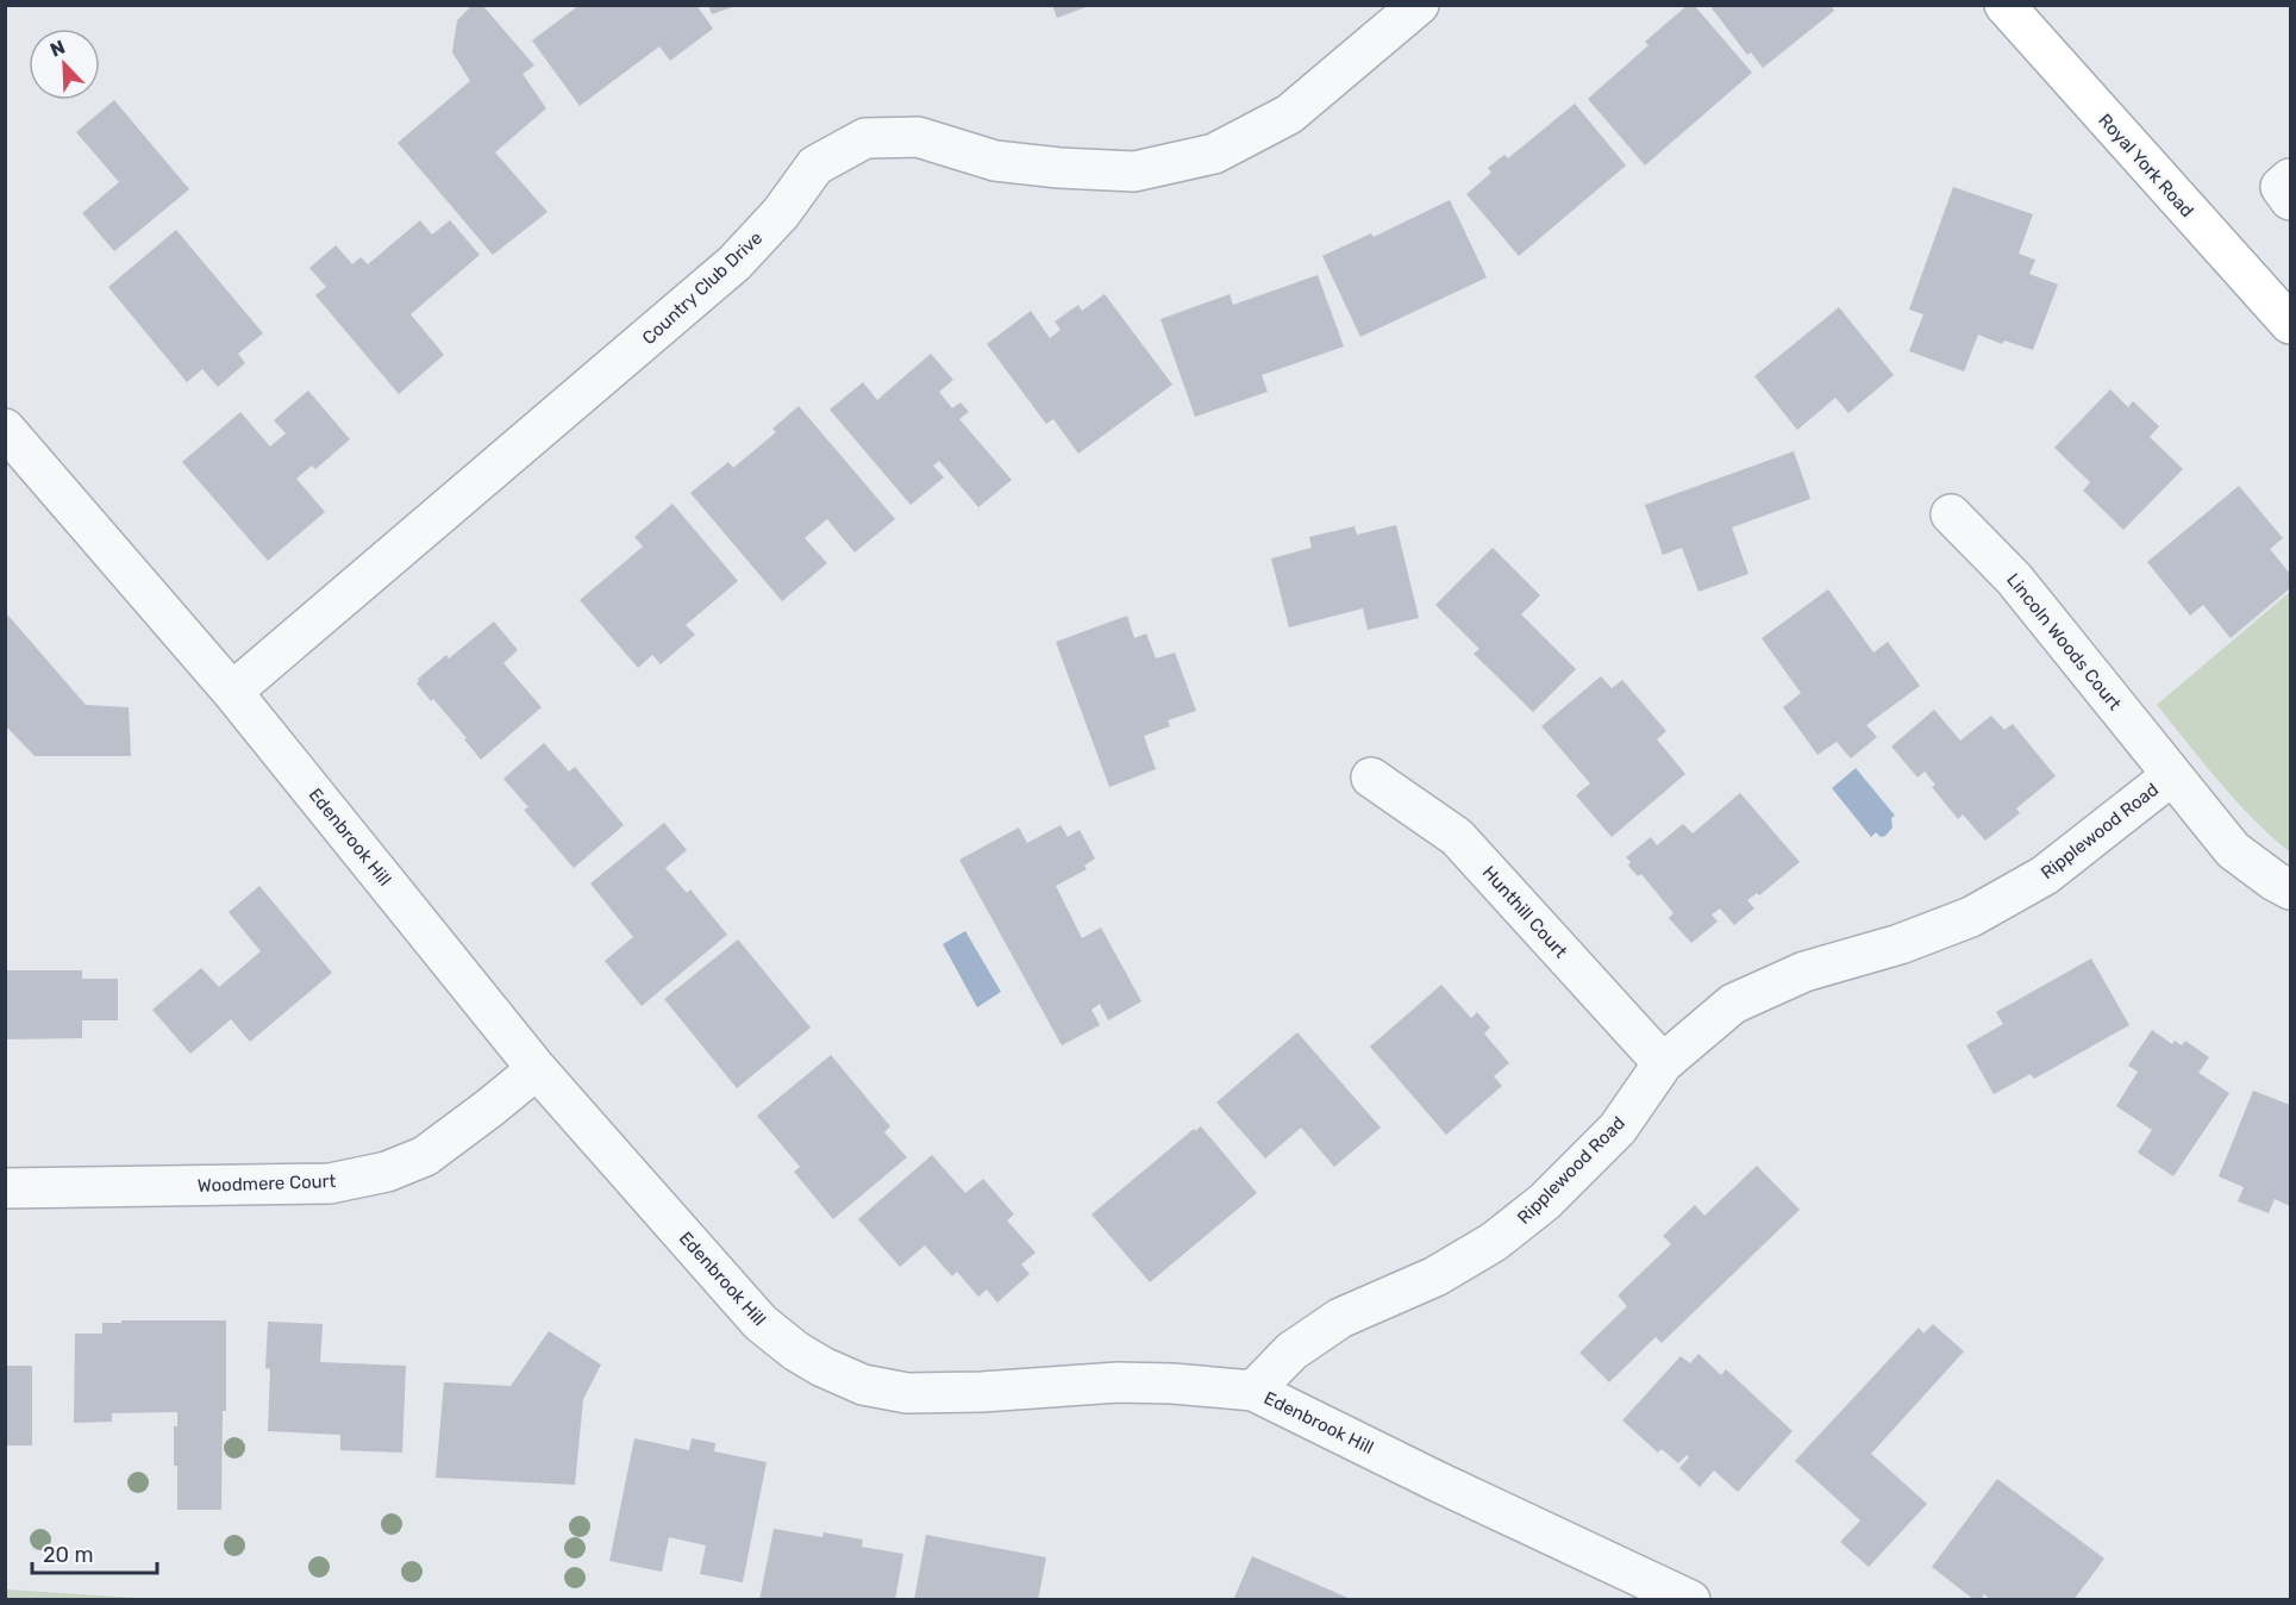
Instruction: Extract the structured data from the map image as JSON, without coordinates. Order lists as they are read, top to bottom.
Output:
{
  "streets": {
    "main road": ["Royal York Road"],
    "street": [
      "Country Club Drive",
      "Lincoln Woods Court",
      "Ripplewood Road",
      "Edenbrook Hill",
      "Hunthill Court",
      "Woodmere Court"
    ]
  },
  "crossings": [
    ["Country Club Drive", "Edenbrook Hill"],
    ["Lincoln Woods Court", "Ripplewood Road"],
    ["Ripplewood Road", "Edenbrook Hill"],
    ["Ripplewood Road", "Hunthill Court"],
    ["Edenbrook Hill", "Woodmere Court"]
  ],
  "scale_bar": "20 m",
  "north": "top left"
}
